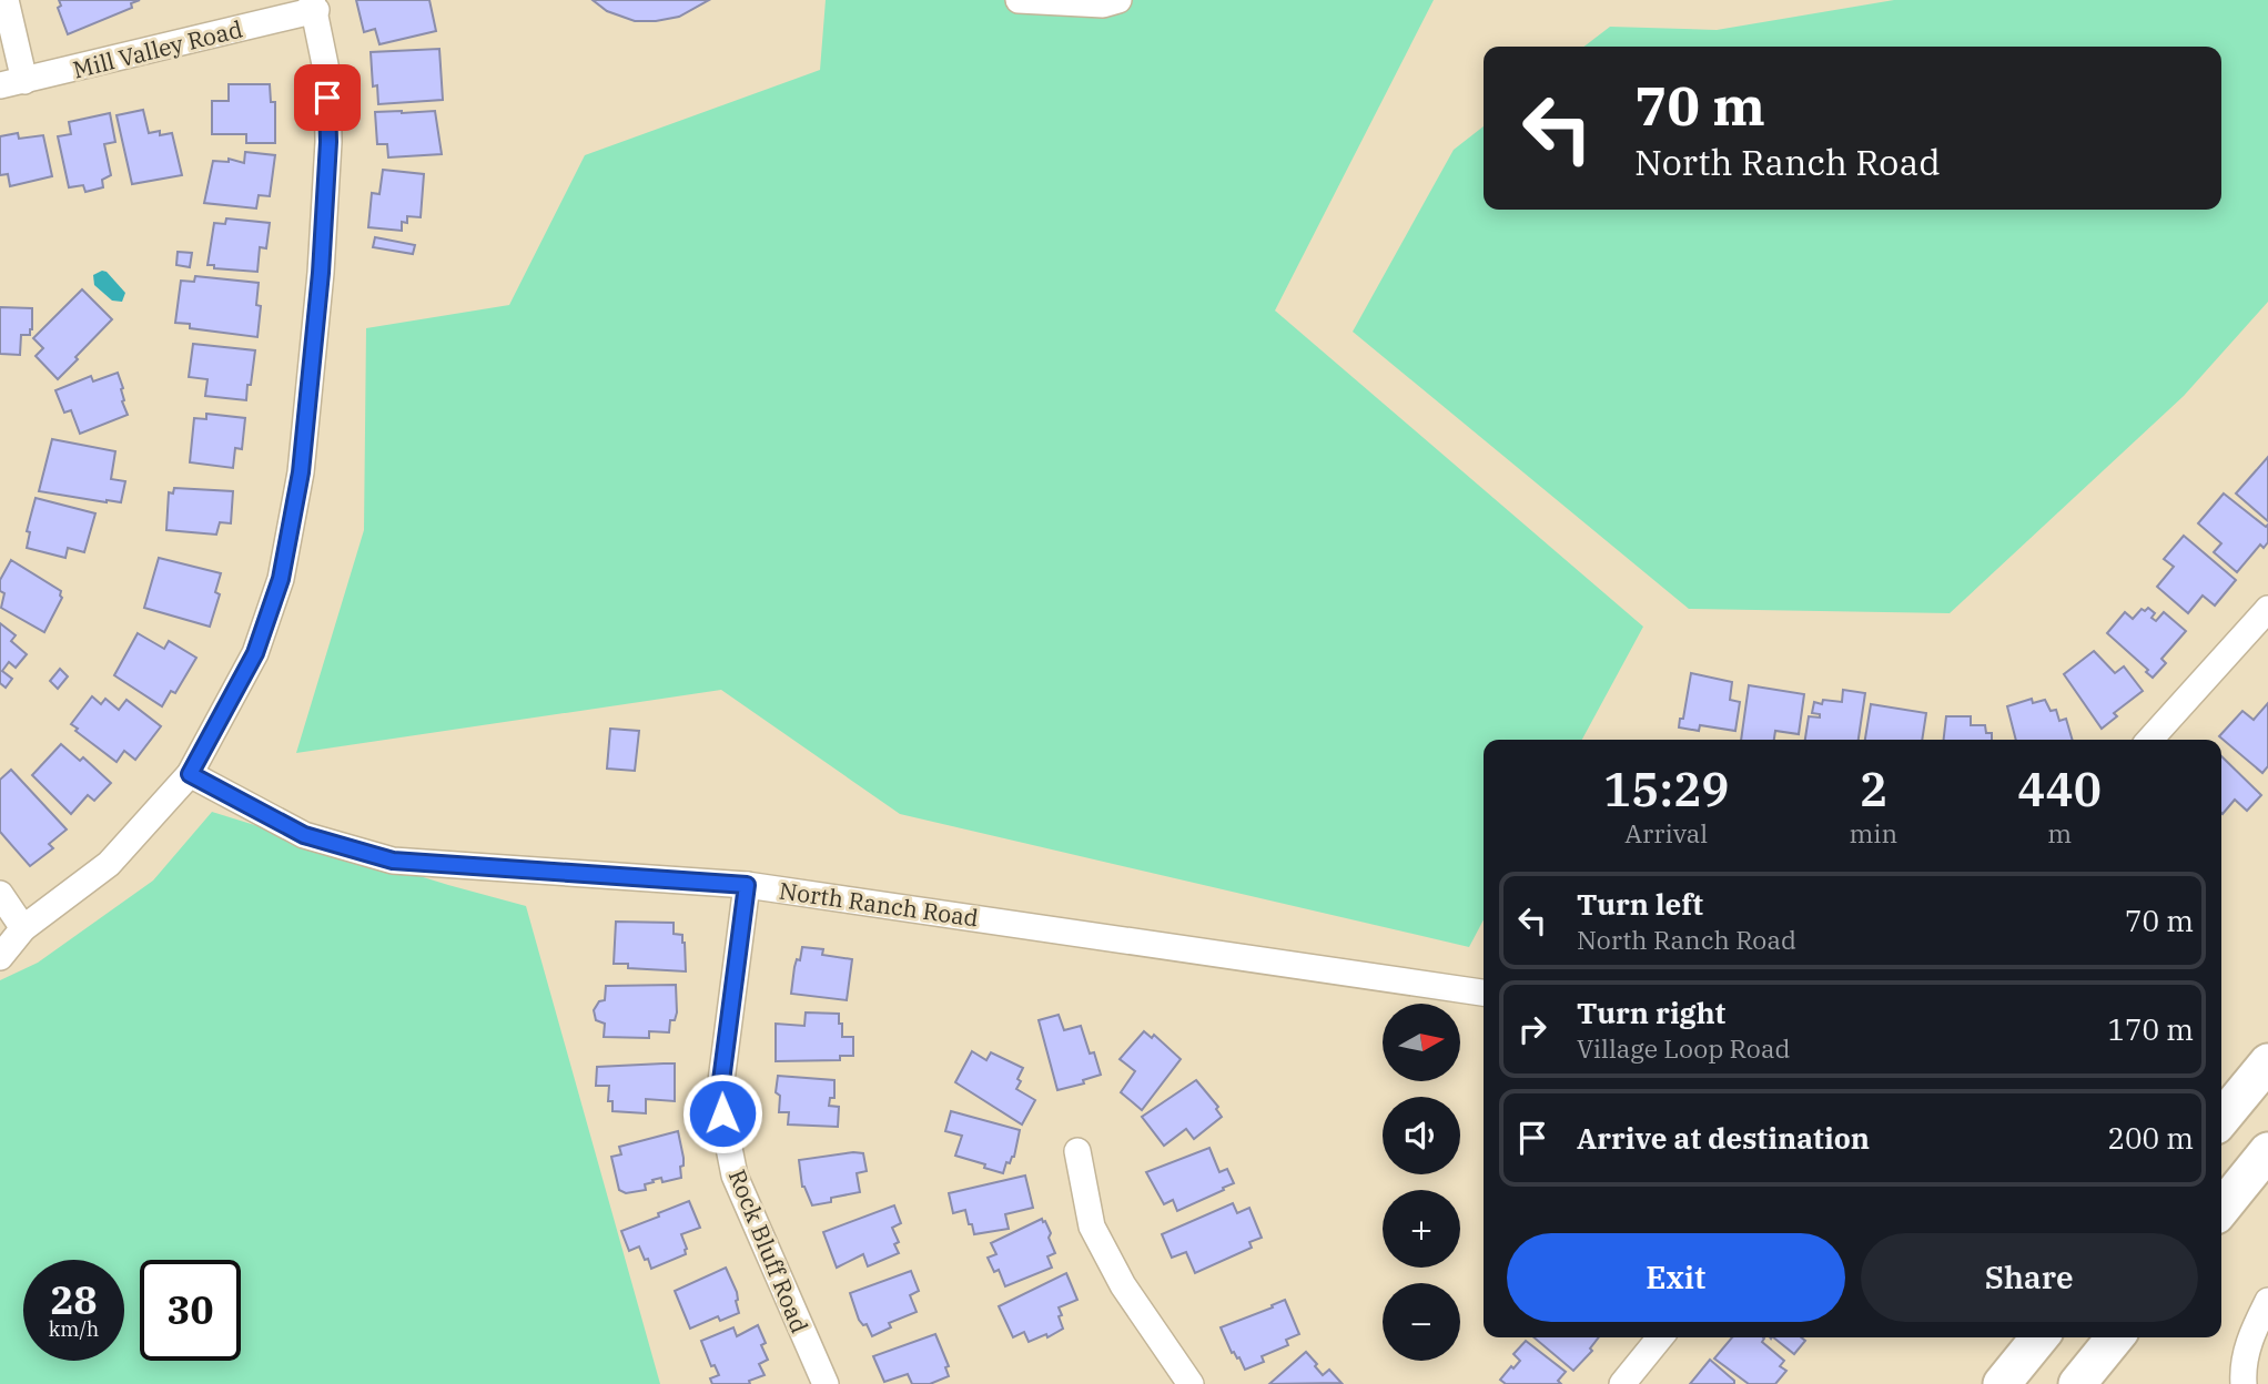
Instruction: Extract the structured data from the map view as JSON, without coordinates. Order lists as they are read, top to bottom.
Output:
{
  "streets": {
    "street": ["Mill Valley Road", "North Ranch Road", "Rock Bluff Road"]
  },
  "crossings": [
    ["North Ranch Road", "Rock Bluff Road"]
  ],
  "north": "right",
  "page": {
    "turn": ["70 m", "North Ranch Road"],
    "eta": [
      "15:29",
      "Arrival",
      "2",
      "min",
      "440",
      "m"
    ],
    "list": [
      {
        "name": "Turn left",
        "note": "North Ranch Road",
        "value": "70 m"
      },
      {
        "name": "Turn right",
        "note": "Village Loop Road",
        "value": "170 m"
      },
      {
        "name": "Arrive at destination",
        "value": "200 m"
      }
    ],
    "map_buttons": ["+", "−"],
    "buttons": ["Exit", "Share"],
    "speed": "28 km/h",
    "limit": "30"
  }
}
